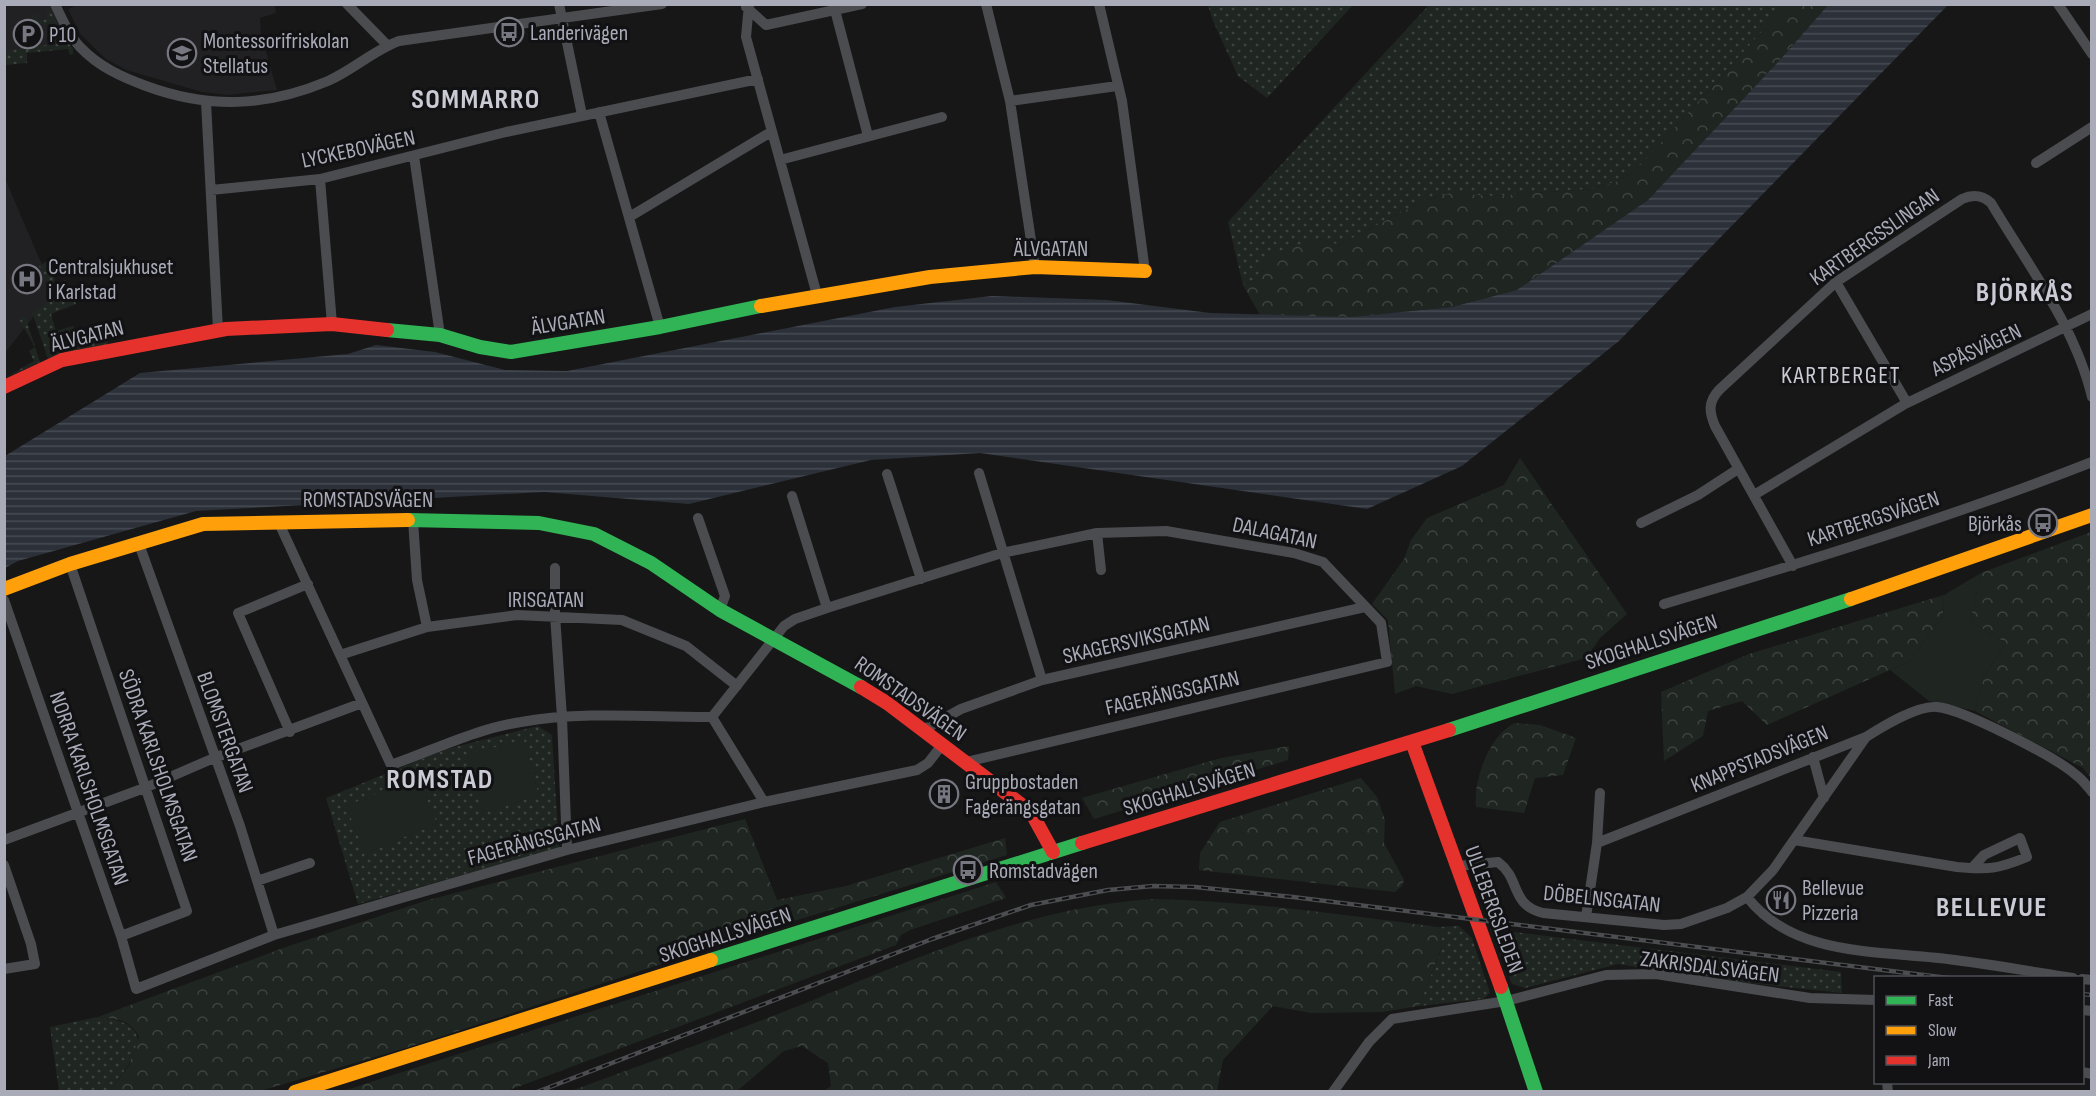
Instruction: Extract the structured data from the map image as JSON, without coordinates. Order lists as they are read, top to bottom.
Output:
{
  "streets": {
    "street": [
      "LYCKEBOVÄGEN",
      "KARTBERGSSLINGAN",
      "ÄLVGATAN",
      "ASPÅSVÄGEN",
      "ROMSTADSVÄGEN",
      "KARTBERGSVÄGEN",
      "DALAGATAN",
      "IRISGATAN",
      "SKAGERSVIKSGATAN",
      "SKOGHALLSVÄGEN",
      "FAGERÄNGSGATAN",
      "BLOMSTERGATAN",
      "KNAPPSTADSVÄGEN",
      "SÖDRA KARLSHOLMSGATAN",
      "NORRA KARLSHOLMSGATAN",
      "DÖBELNSGATAN",
      "ULLEBERGSLEDEN",
      "ZAKRISDALSVÄGEN"
    ]
  },
  "crossings": [
    ["KARTBERGSSLINGAN", "ASPÅSVÄGEN"],
    ["KARTBERGSSLINGAN", "KARTBERGSVÄGEN"],
    ["ROMSTADSVÄGEN", "DALAGATAN"],
    ["ROMSTADSVÄGEN", "SKAGERSVIKSGATAN"],
    ["ROMSTADSVÄGEN", "SKOGHALLSVÄGEN"],
    ["ROMSTADSVÄGEN", "FAGERÄNGSGATAN"],
    ["ROMSTADSVÄGEN", "BLOMSTERGATAN"],
    ["ROMSTADSVÄGEN", "SÖDRA KARLSHOLMSGATAN"],
    ["DALAGATAN", "IRISGATAN"],
    ["DALAGATAN", "SKAGERSVIKSGATAN"],
    ["DALAGATAN", "FAGERÄNGSGATAN"],
    ["SKOGHALLSVÄGEN", "ULLEBERGSLEDEN"],
    ["FAGERÄNGSGATAN", "BLOMSTERGATAN"],
    ["FAGERÄNGSGATAN", "NORRA KARLSHOLMSGATAN"],
    ["KNAPPSTADSVÄGEN", "DÖBELNSGATAN"],
    ["SÖDRA KARLSHOLMSGATAN", "NORRA KARLSHOLMSGATAN"],
    ["DÖBELNSGATAN", "ULLEBERGSLEDEN"],
    ["ULLEBERGSLEDEN", "ZAKRISDALSVÄGEN"]
  ],
  "districts": [
    "SOMMARRO",
    "BJÖRKÅS",
    "KARTBERGET",
    "ROMSTAD",
    "BELLEVUE"
  ],
  "places": {
    "bus stop": ["Landerivägen", "Björkås", "Romstadvägen"],
    "parking": ["P10"],
    "school or university": ["Montessorifriskolan Stellatus"],
    "hospital": ["Centralsjukhuset i Karlstad"],
    "building": ["Gruppbostaden Fagerängsgatan"],
    "restaurant": ["Bellevue Pizzeria"]
  },
  "legend": ["Fast", "Slow", "Jam"]
}
